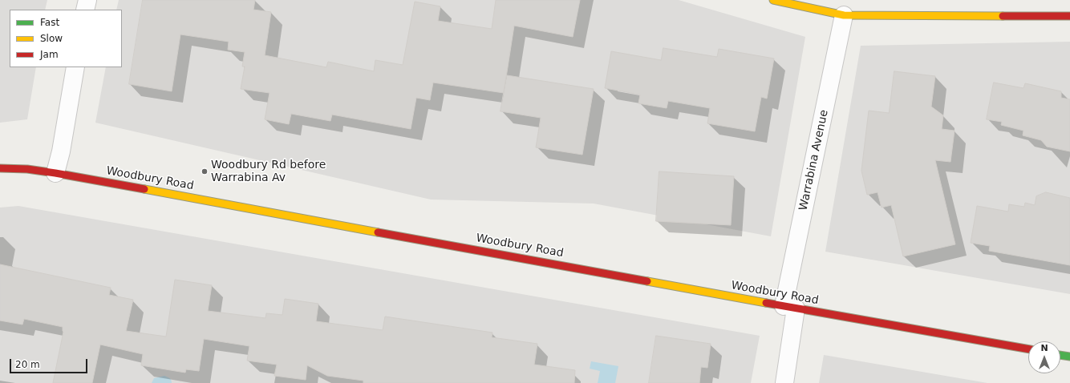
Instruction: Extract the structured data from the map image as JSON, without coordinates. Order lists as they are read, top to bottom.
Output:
{
  "streets": {
    "street": ["Warrabina Avenue", "Woodbury Road"]
  },
  "crossings": [
    ["Warrabina Avenue", "Woodbury Road"]
  ],
  "places": ["Woodbury Rd before Warrabina Av"],
  "legend": ["Fast", "Slow", "Jam"],
  "scale_bar": "20 m",
  "north": "top"
}
